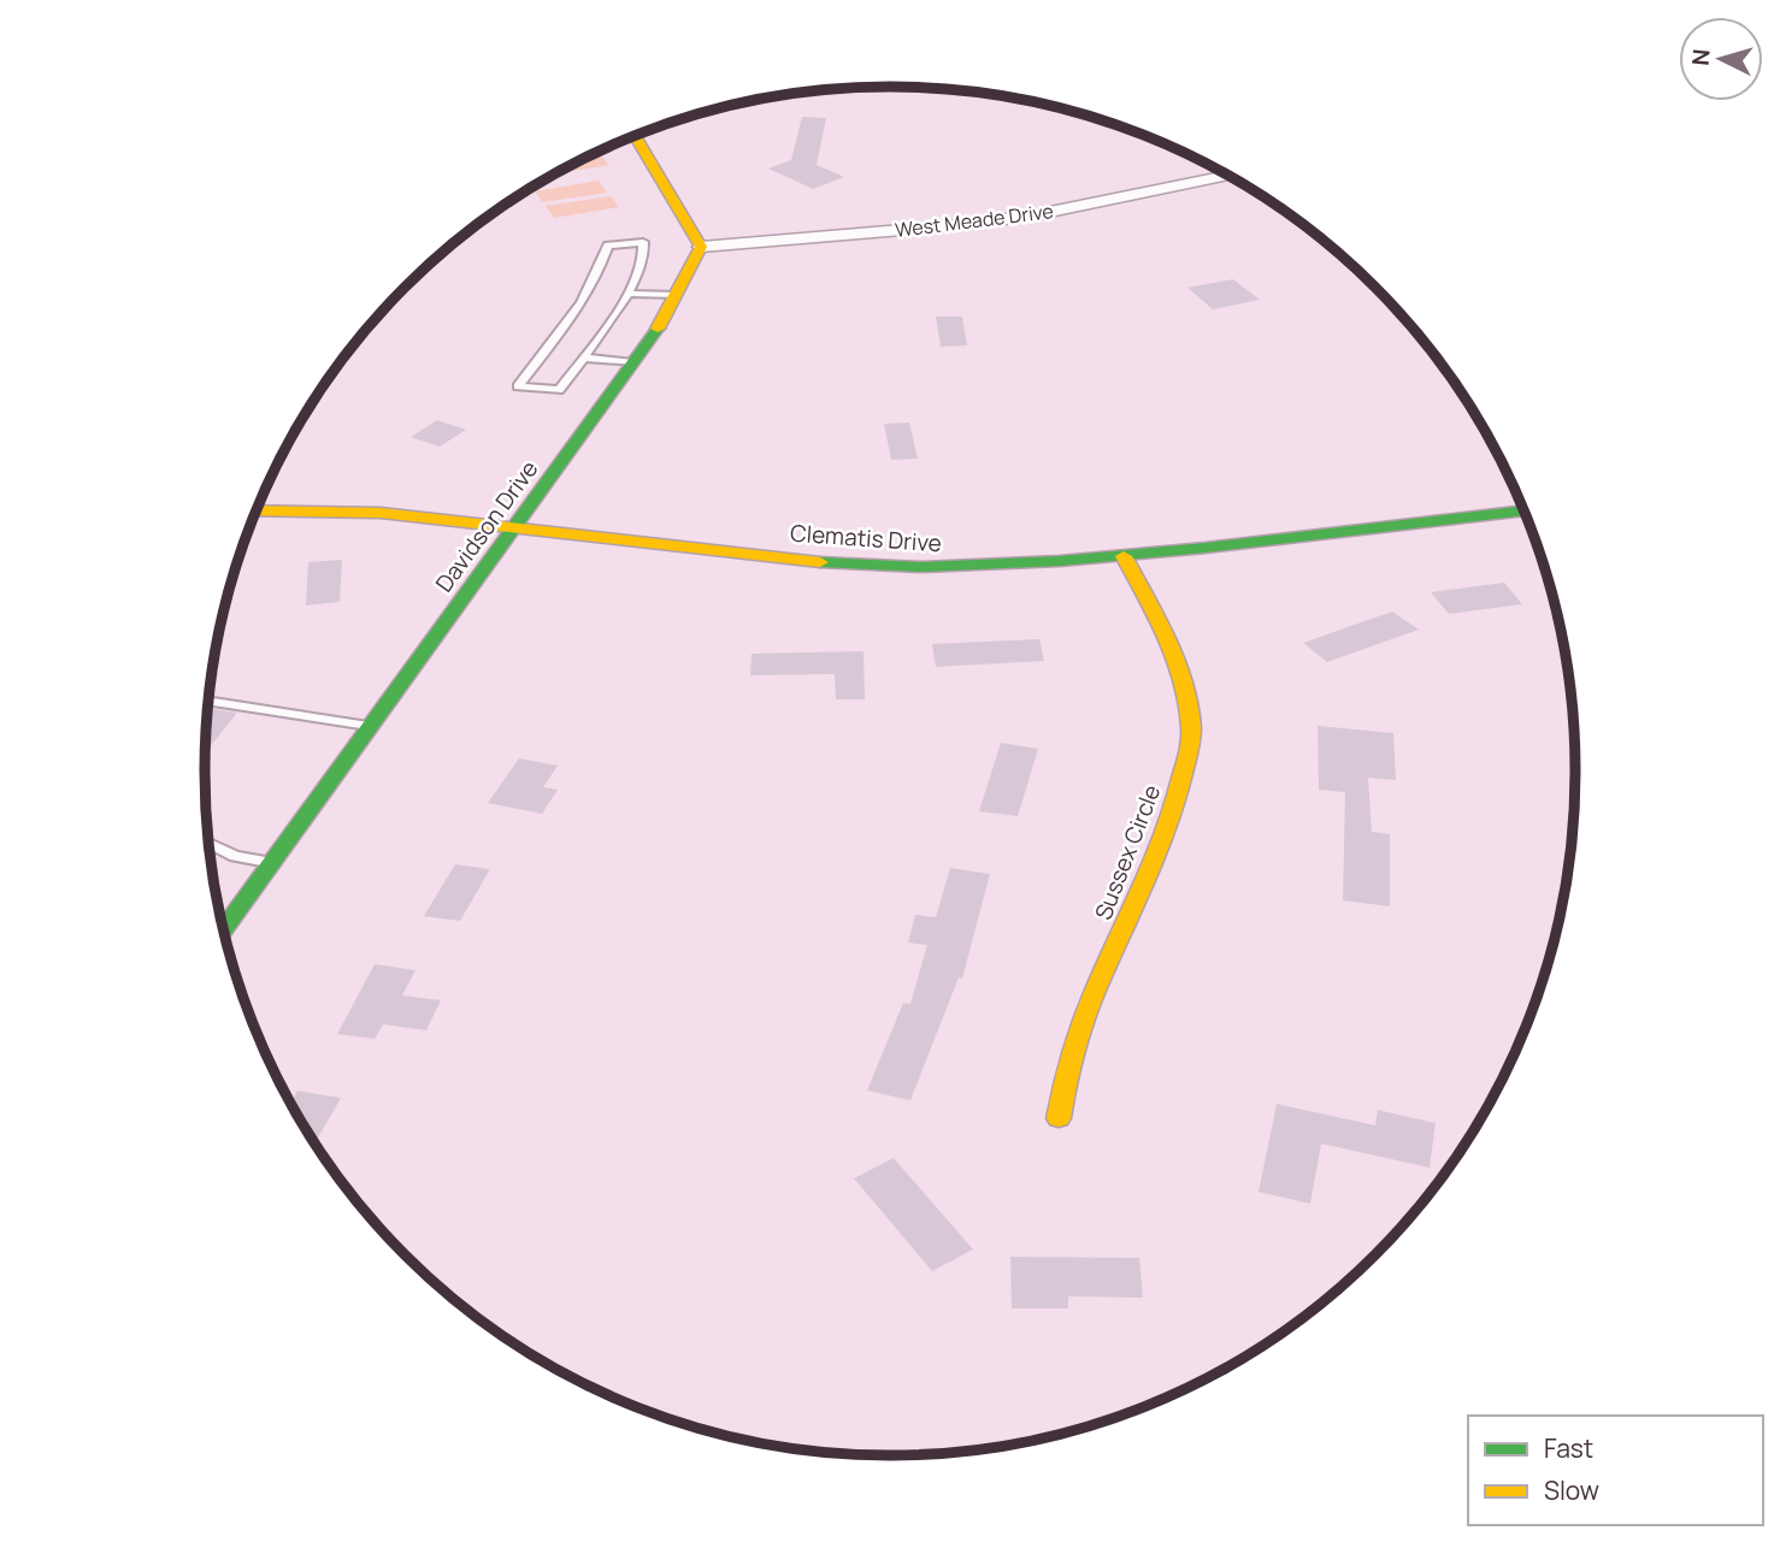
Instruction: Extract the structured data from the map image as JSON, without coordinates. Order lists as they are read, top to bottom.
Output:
{
  "streets": {
    "street": [
      "West Meade Drive",
      "Davidson Drive",
      "Clematis Drive",
      "Sussex Circle"
    ]
  },
  "crossings": [
    ["West Meade Drive", "Davidson Drive"],
    ["Davidson Drive", "Clematis Drive"],
    ["Clematis Drive", "Sussex Circle"]
  ],
  "legend": ["Fast", "Slow"],
  "north": "left"
}
